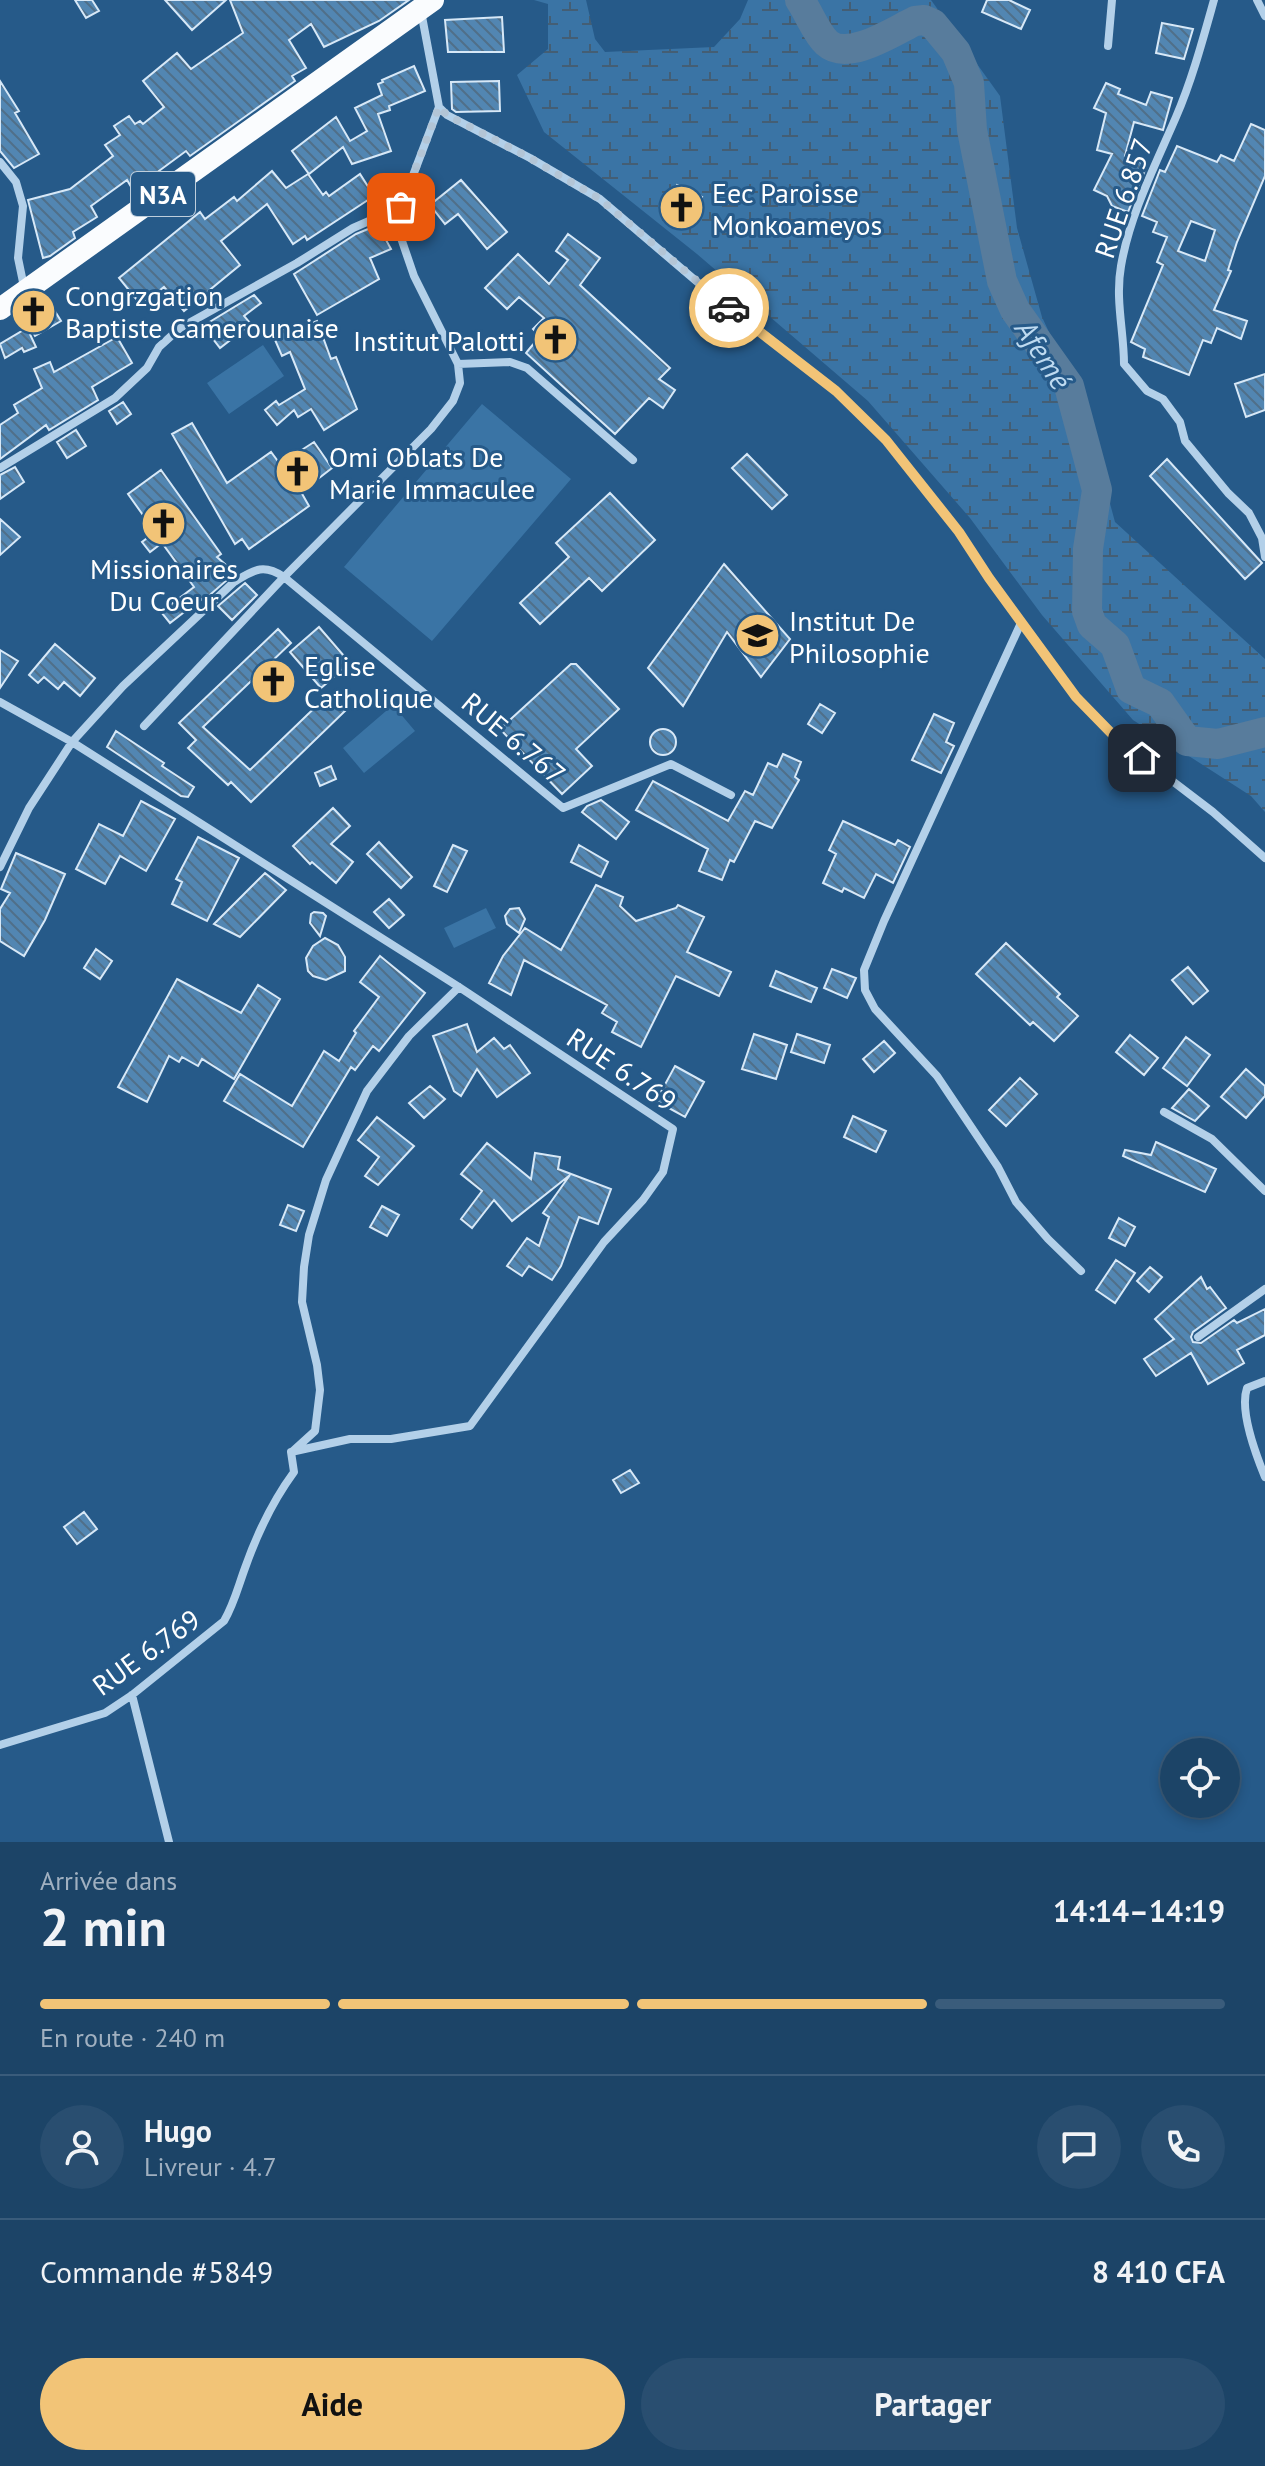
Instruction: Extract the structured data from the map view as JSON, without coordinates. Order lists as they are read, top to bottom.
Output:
{
  "streets": {
    "highway": ["N3A"],
    "street": ["RUE 6.857", "RUE 6.767", "RUE 6.769"]
  },
  "water": ["Afemé"],
  "places": {
    "church": [
      "Eec Paroisse Monkoameyos",
      "Congrzgation Baptiste Camerounaise",
      "Institut Palotti",
      "Omi Oblats De Marie Immaculee",
      "Missionaires Du Coeur",
      "Eglise Catholique"
    ],
    "school or university": ["Institut De Philosophie"]
  },
  "page": {
    "heading": ["2 min", "Arrivée dans", "14:14–14:19"],
    "panel": [
      "Hugo",
      "Livreur · 4.7",
      "Commande #5849",
      "8 410 CFA"
    ],
    "bar": "En route · 240 m",
    "buttons": ["Aide", "Partager"]
  }
}
